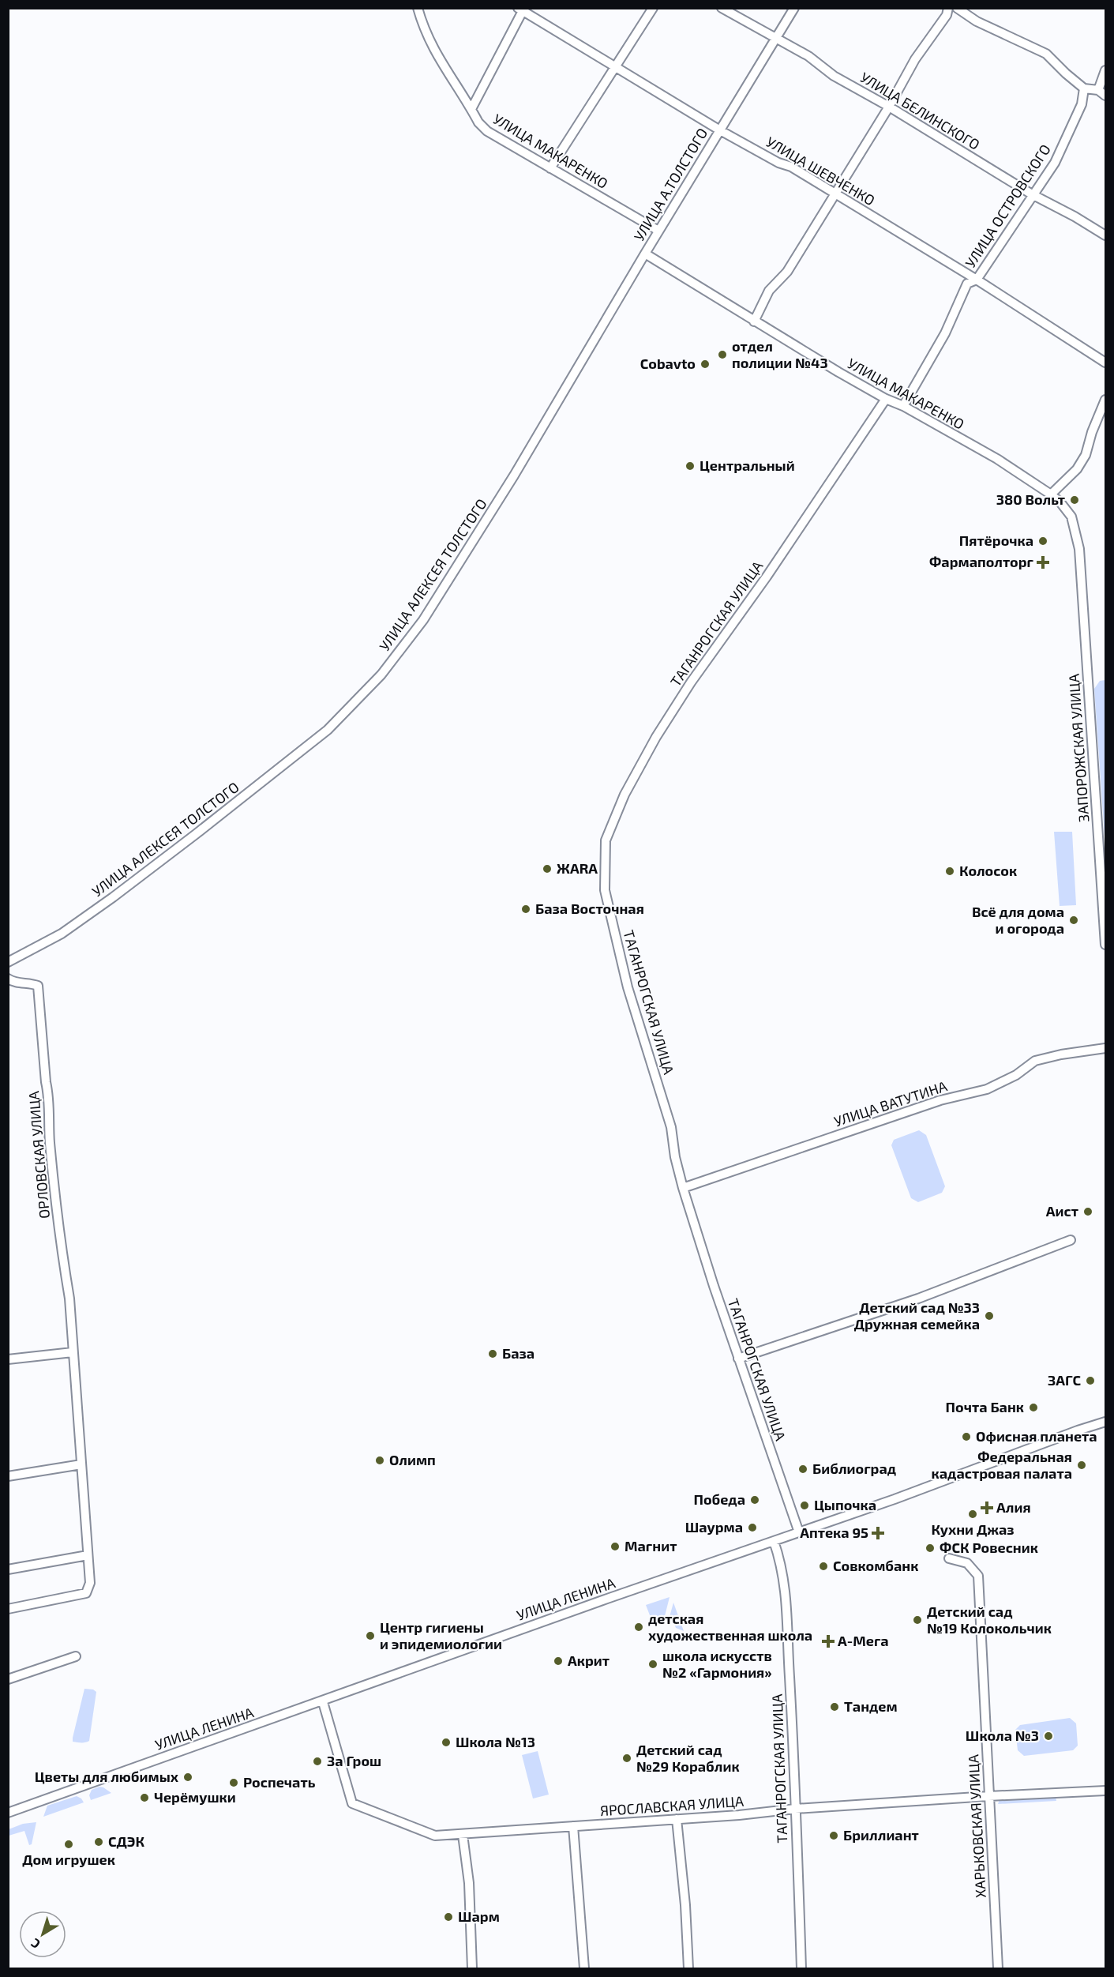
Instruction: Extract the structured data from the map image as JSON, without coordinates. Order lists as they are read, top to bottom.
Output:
{
  "streets": {
    "street": [
      "УЛИЦА БЕЛИНСКОГО",
      "УЛИЦА МАКАРЕНКО",
      "УЛИЦА ШЕВЧЕНКО",
      "УЛИЦА А.ТОЛСТОГО",
      "УЛИЦА ОСТРОВСКОГО",
      "УЛИЦА АЛЕКСЕЯ ТОЛСТОГО",
      "ТАГАНРОГСКАЯ УЛИЦА",
      "ЗАПОРОЖСКАЯ УЛИЦА",
      "УЛИЦА ВАТУТИНА",
      "ОРЛОВСКАЯ УЛИЦА",
      "УЛИЦА ЛЕНИНА",
      "ЯРОСЛАВСКАЯ УЛИЦА",
      "ХАРЬКОВСКАЯ УЛИЦА"
    ]
  },
  "crossings": [
    ["УЛИЦА БЕЛИНСКОГО", "УЛИЦА ОСТРОВСКОГО"],
    ["УЛИЦА МАКАРЕНКО", "УЛИЦА А.ТОЛСТОГО"],
    ["УЛИЦА МАКАРЕНКО", "УЛИЦА ОСТРОВСКОГО"],
    ["УЛИЦА МАКАРЕНКО", "УЛИЦА АЛЕКСЕЯ ТОЛСТОГО"],
    ["УЛИЦА МАКАРЕНКО", "ТАГАНРОГСКАЯ УЛИЦА"],
    ["УЛИЦА МАКАРЕНКО", "ЗАПОРОЖСКАЯ УЛИЦА"],
    ["УЛИЦА ШЕВЧЕНКО", "УЛИЦА А.ТОЛСТОГО"],
    ["УЛИЦА ШЕВЧЕНКО", "УЛИЦА ОСТРОВСКОГО"],
    ["УЛИЦА А.ТОЛСТОГО", "УЛИЦА АЛЕКСЕЯ ТОЛСТОГО"],
    ["ТАГАНРОГСКАЯ УЛИЦА", "УЛИЦА ВАТУТИНА"],
    ["ТАГАНРОГСКАЯ УЛИЦА", "УЛИЦА ЛЕНИНА"],
    ["ТАГАНРОГСКАЯ УЛИЦА", "ЯРОСЛАВСКАЯ УЛИЦА"],
    ["УЛИЦА ЛЕНИНА", "ЯРОСЛАВСКАЯ УЛИЦА"],
    ["ЯРОСЛАВСКАЯ УЛИЦА", "ХАРЬКОВСКАЯ УЛИЦА"]
  ],
  "places": {
    "other": [
      "отдел полиции №43",
      "Cobavto",
      "Центральный",
      "380 Вольт",
      "Пятёрочка",
      "ЖАRА",
      "Колосок",
      "База Восточная",
      "Всё для дома и огорода",
      "Аист",
      "Детский сад №33 Дружная семейка",
      "База",
      "ЗАГС",
      "Почта Банк",
      "Офисная планета",
      "Олимп",
      "Федеральная кадастровая палата",
      "Библиоград",
      "Победа",
      "Цыпочка",
      "Кухни Джаз",
      "Шаурма",
      "Магнит",
      "ФСК Ровесник",
      "Совкомбанк",
      "Детский сад №19 Колокольчик",
      "детская художественная школа",
      "Центр гигиены и эпидемиологии",
      "Акрит",
      "школа искусств №2 «Гармония»",
      "Тандем",
      "Школа №3",
      "Школа №13",
      "Детский сад №29 Кораблик",
      "За Грош",
      "Цветы для любимых",
      "Роспечать",
      "Черёмушки",
      "Бриллиант",
      "СДЭК",
      "Дом игрушек",
      "Шарм"
    ],
    "health": [
      "Фармаполторг",
      "Алия",
      "Аптека 95",
      "А-Мега"
    ]
  },
  "north": "bottom left"
}
